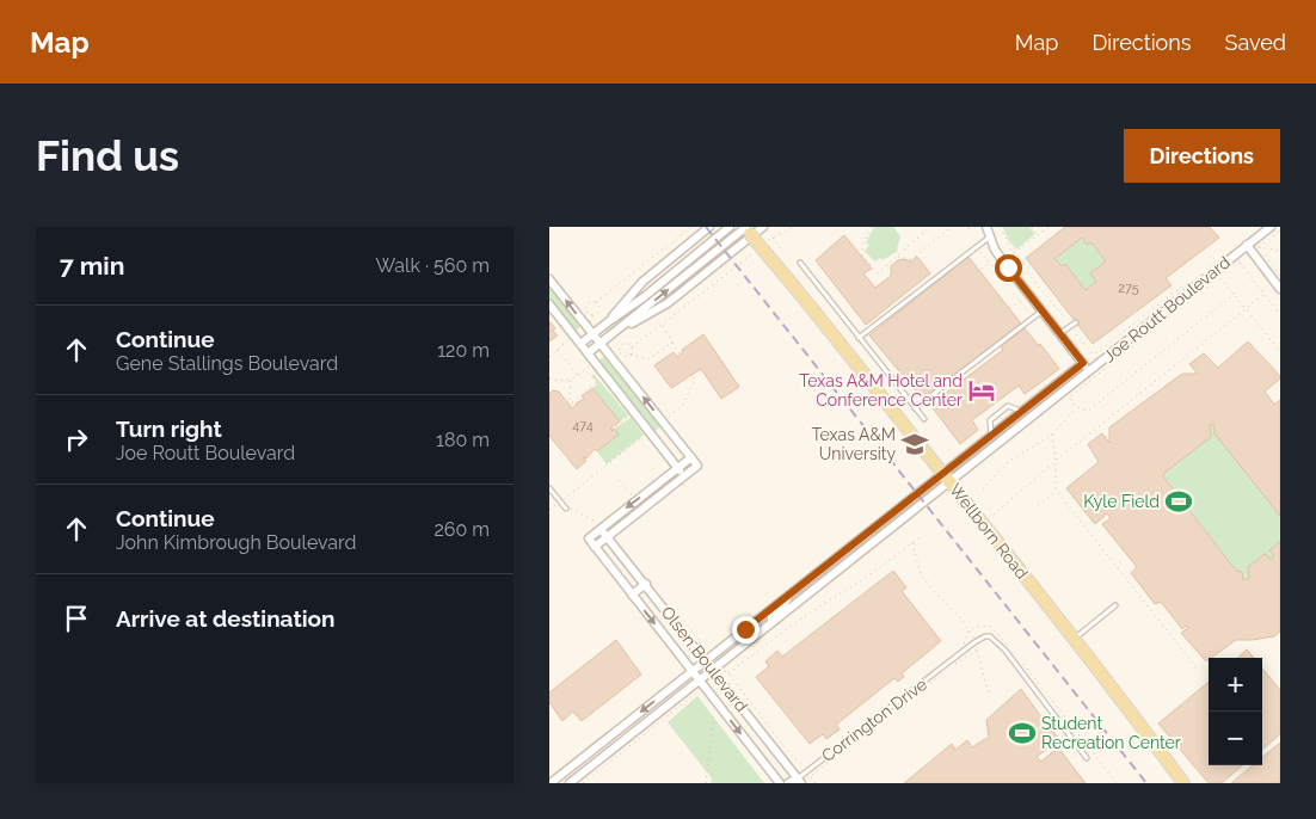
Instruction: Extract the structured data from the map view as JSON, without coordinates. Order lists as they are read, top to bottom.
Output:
{
  "streets": {
    "main road": ["Wellborn Road"],
    "street": ["Joe Routt Boulevard", "Olsen Boulevard", "Corrington Drive"]
  },
  "crossings": [
    ["Joe Routt Boulevard", "Wellborn Road"],
    ["Olsen Boulevard", "Corrington Drive"]
  ],
  "places": {
    "hotel": ["Texas A&M Hotel and Conference Center"],
    "school or university": ["Texas A&M University"],
    "sports": ["Kyle Field", "Student Recreation Center"]
  },
  "house_numbers": ["275", "474"],
  "page": {
    "header": "Map",
    "nav": ["Map", "Directions", "Saved"],
    "buttons": "Directions",
    "title": "Find us",
    "heading": ["7 min", "Walk · 560 m"],
    "list": [
      ["Continue", "Gene Stallings Boulevard", "120 m"],
      ["Turn right", "Joe Routt Boulevard", "180 m"],
      ["Continue", "John Kimbrough Boulevard", "260 m"],
      "Arrive at destination"
    ],
    "map_buttons": ["+", "−"]
  }
}
